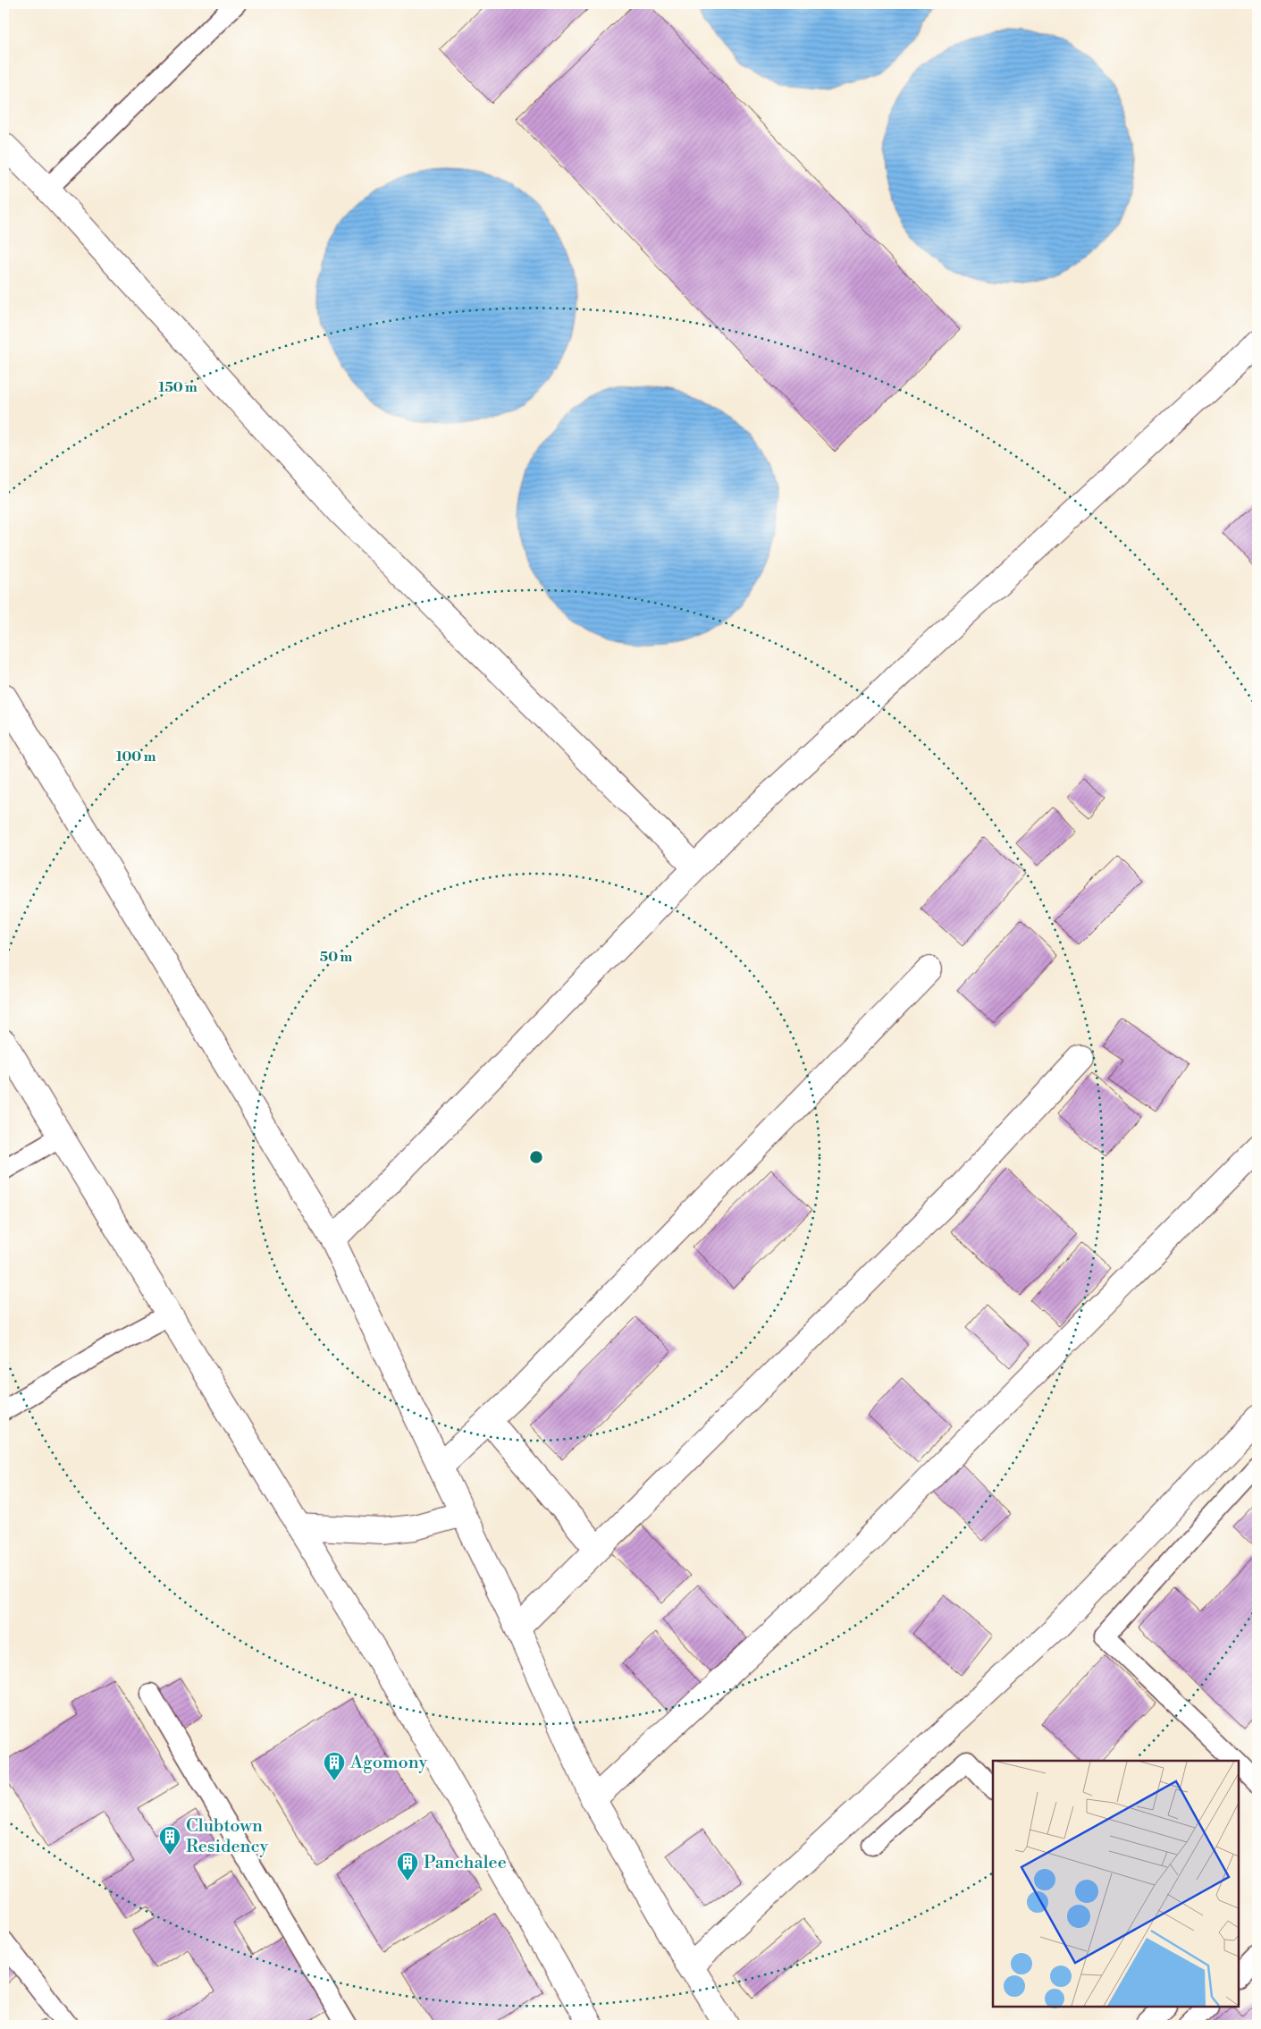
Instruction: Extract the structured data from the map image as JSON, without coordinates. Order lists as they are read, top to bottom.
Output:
{
  "places": {
    "building": ["Agomony", "Clubtown Residency", "Panchalee"]
  },
  "rings": ["150 m", "100 m", "50 m"]
}
